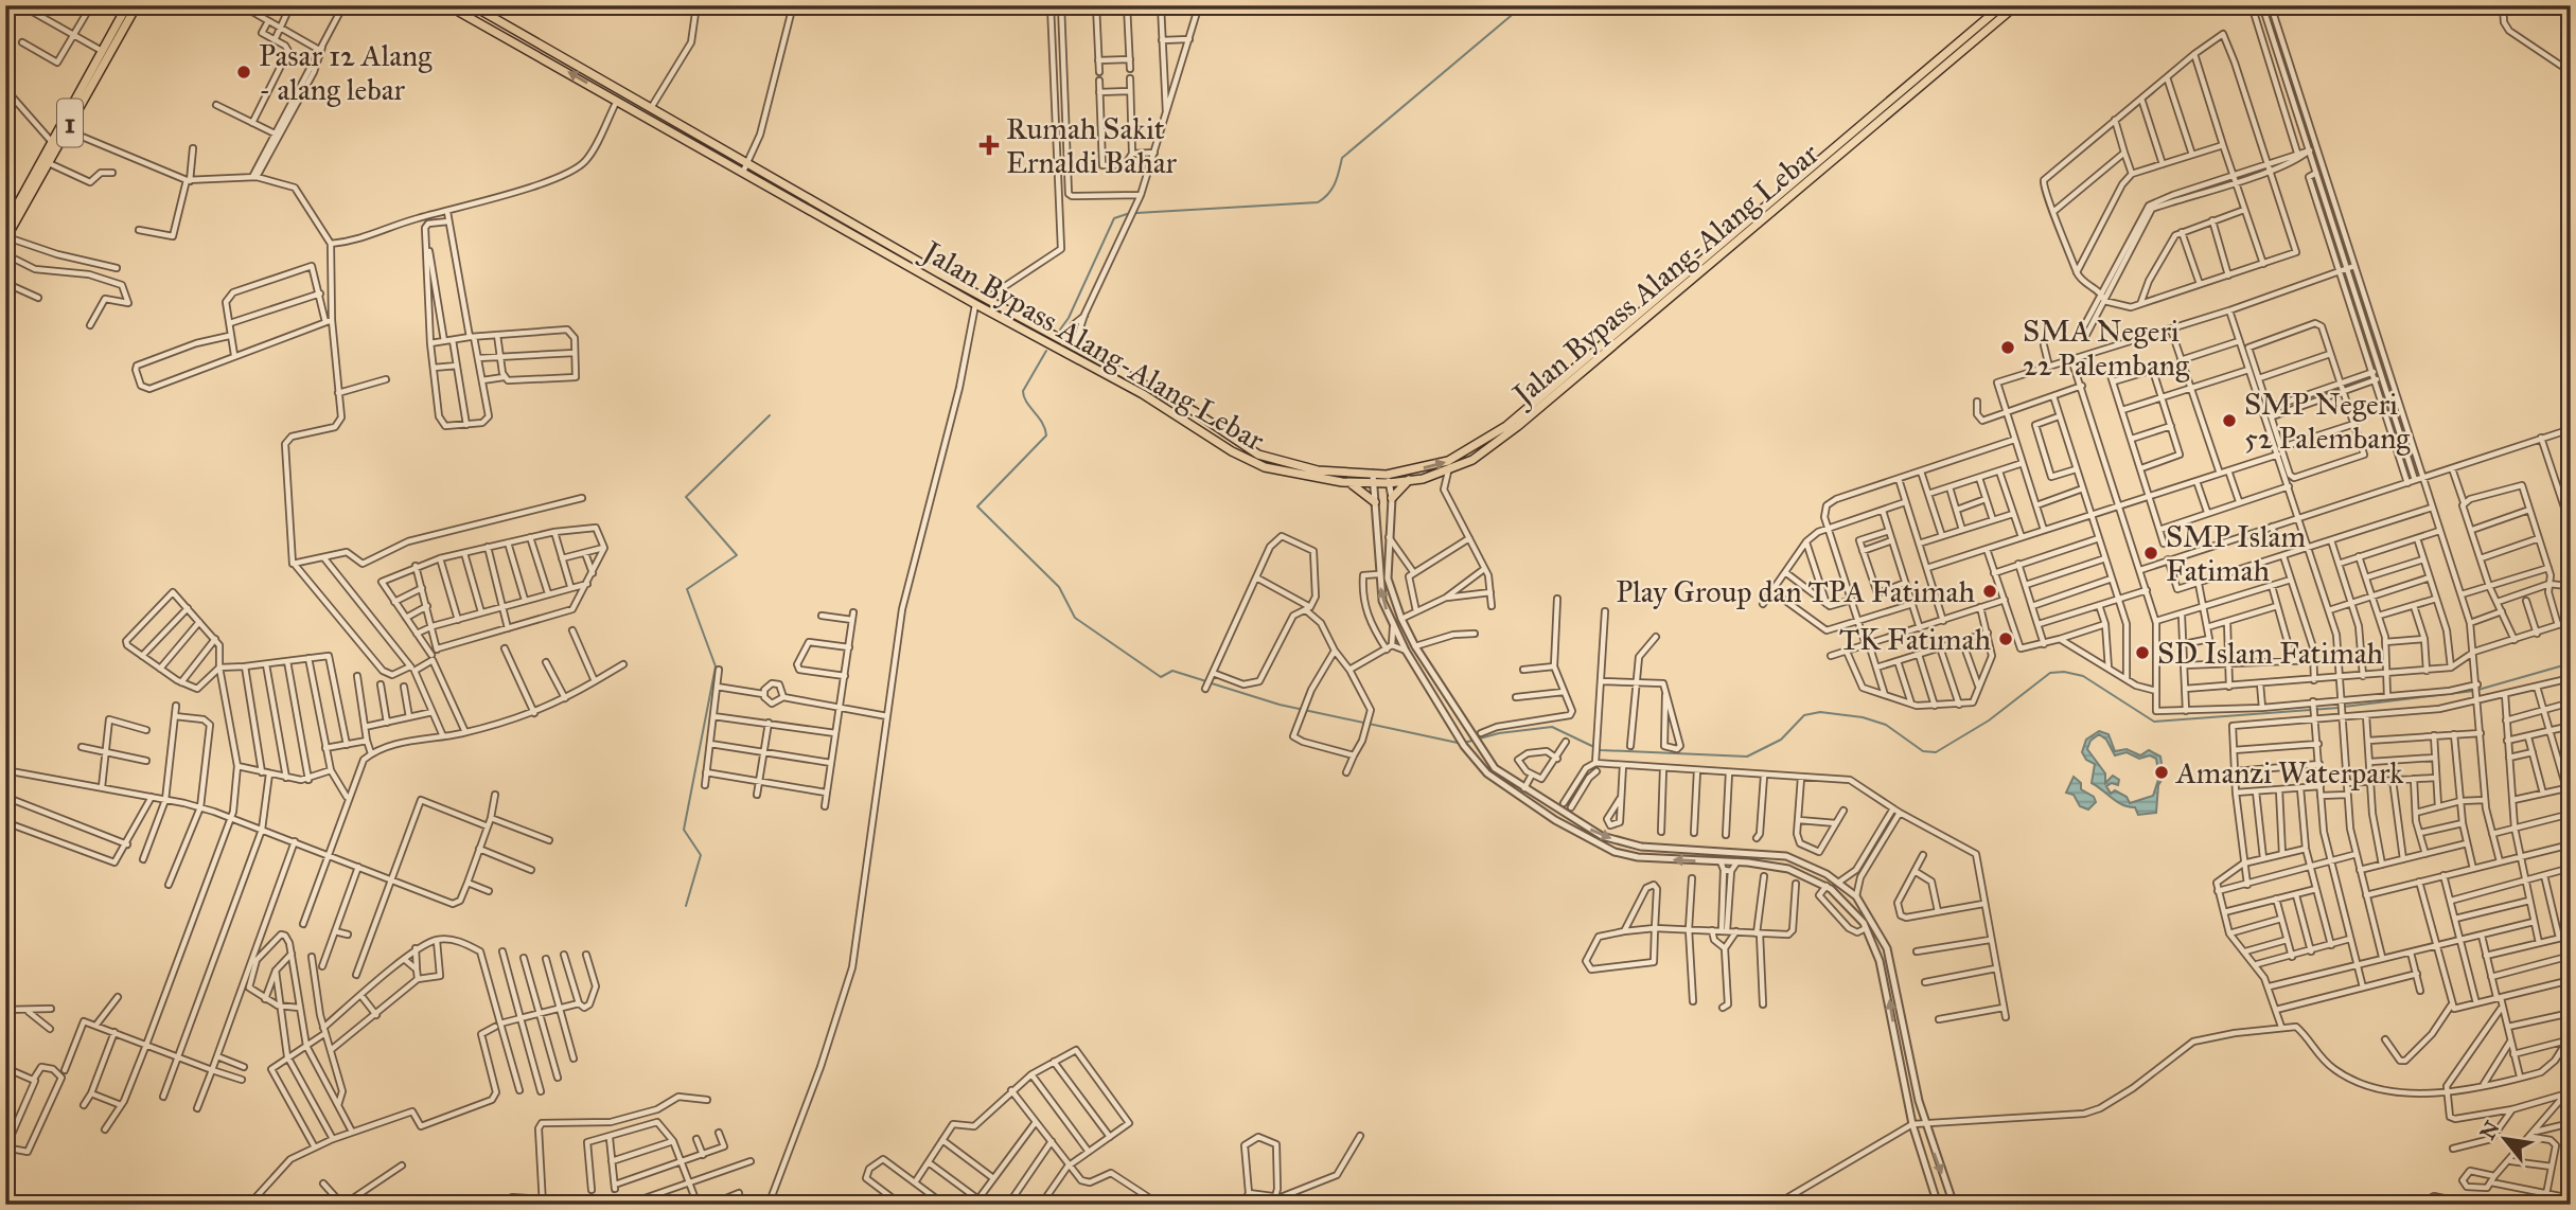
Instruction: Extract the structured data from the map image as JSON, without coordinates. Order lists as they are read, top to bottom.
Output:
{
  "streets": {
    "highway": ["1", "Jalan Bypass Alang-Alang Lebar"]
  },
  "places": {
    "other": [
      "Pasar 12 Alang - alang lebar",
      "SMA Negeri 22 Palembang",
      "SMP Negeri 52 Palembang",
      "SMP Islam Fatimah",
      "Play Group dan TPA Fatimah",
      "TK Fatimah",
      "SD Islam Fatimah",
      "Amanzi Waterpark"
    ],
    "health": ["Rumah Sakit Ernaldi Bahar"]
  },
  "north": "top left"
}
